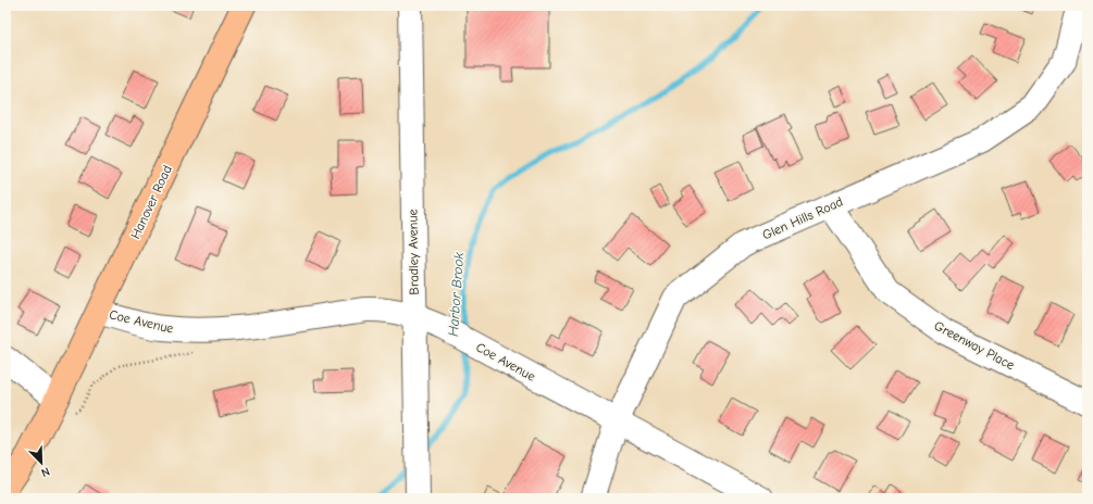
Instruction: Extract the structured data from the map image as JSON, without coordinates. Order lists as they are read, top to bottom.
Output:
{
  "streets": {
    "main road": ["Hanover Road"],
    "street": [
      "Glen Hills Road",
      "Bradley Avenue",
      "Coe Avenue",
      "Greenway Place"
    ]
  },
  "crossings": [
    ["Hanover Road", "Coe Avenue"],
    ["Glen Hills Road", "Coe Avenue"],
    ["Glen Hills Road", "Greenway Place"],
    ["Bradley Avenue", "Coe Avenue"]
  ],
  "water": ["Harbor Brook"],
  "north": "bottom right"
}
